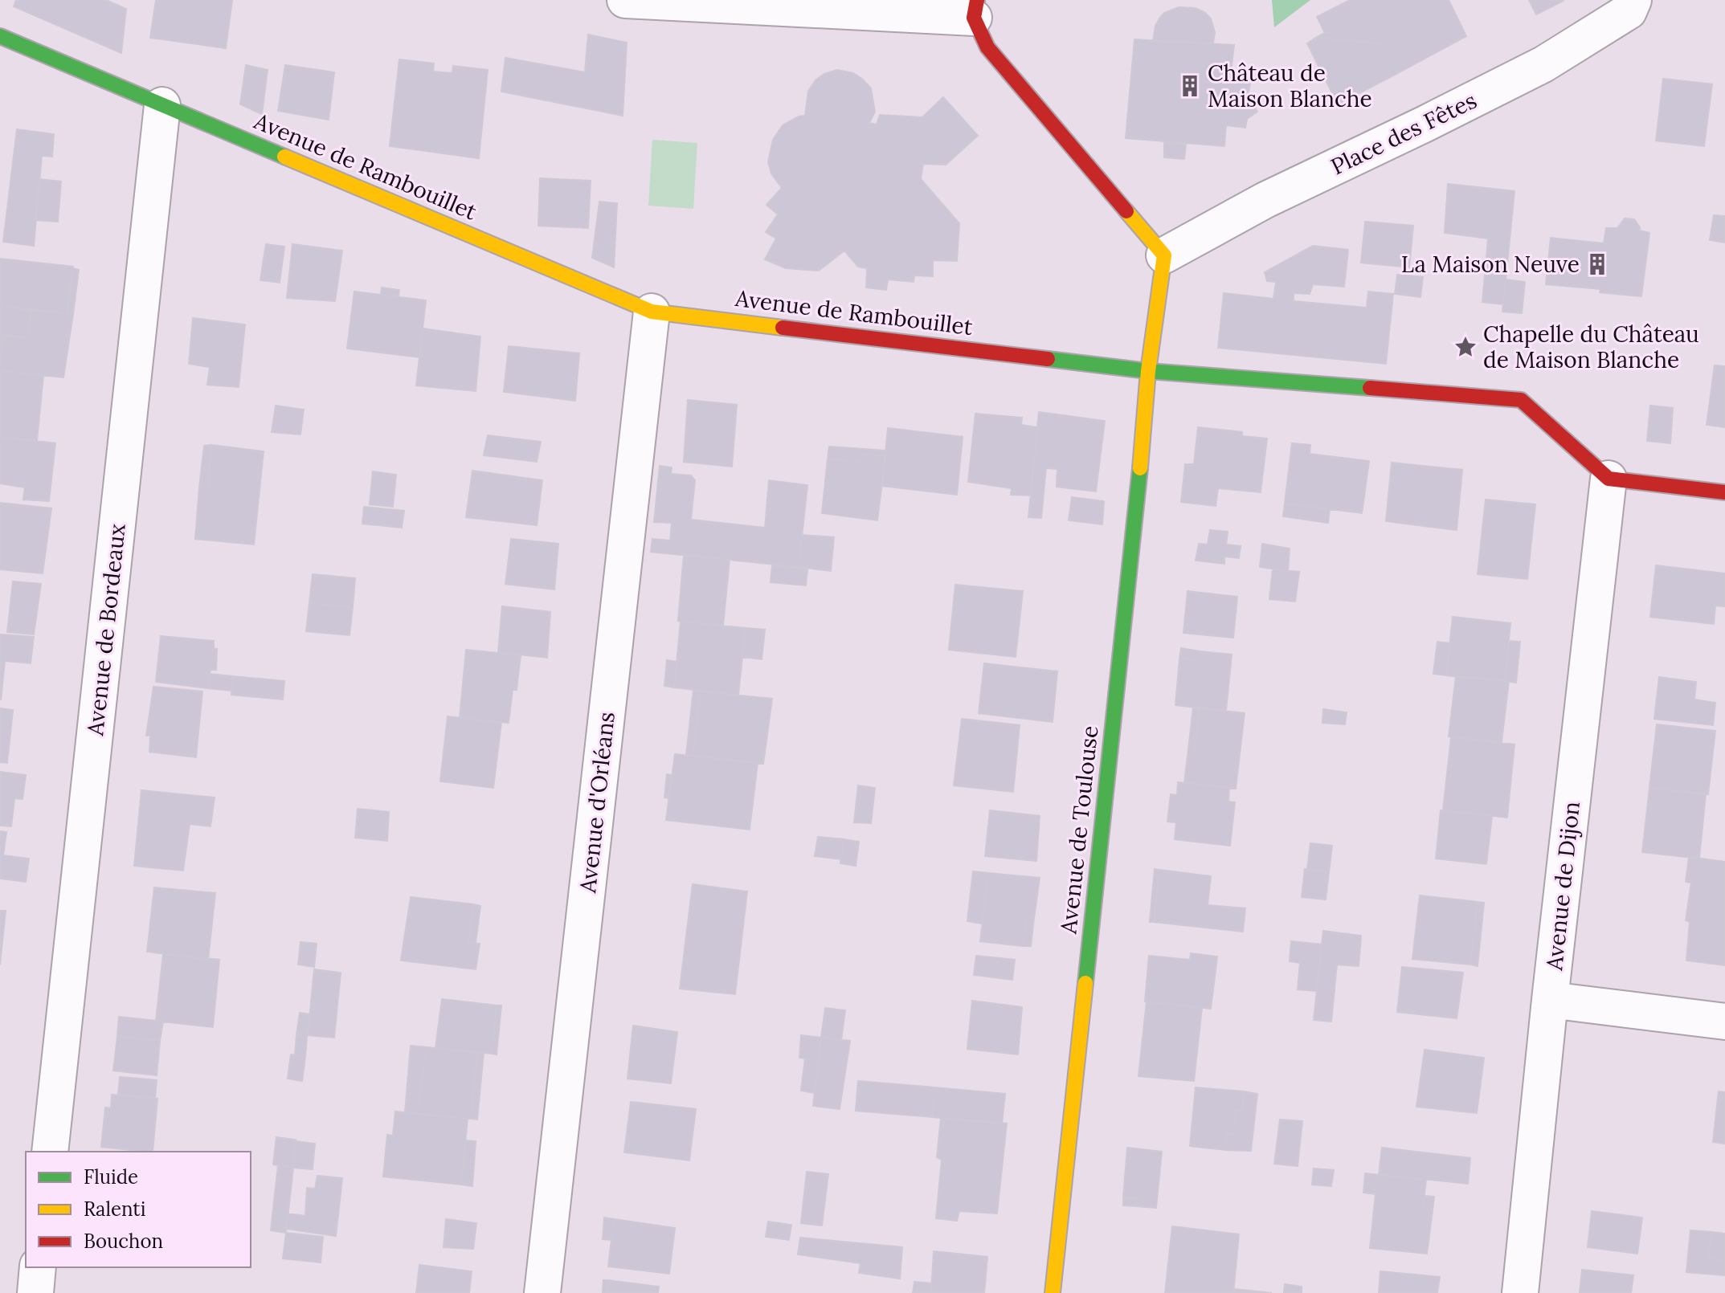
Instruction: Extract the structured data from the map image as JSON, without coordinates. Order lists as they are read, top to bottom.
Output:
{
  "streets": {
    "street": [
      "Place des Fêtes",
      "Avenue de Rambouillet",
      "Avenue de Bordeaux",
      "Avenue d'Orléans",
      "Avenue de Toulouse",
      "Avenue de Dijon"
    ]
  },
  "crossings": [
    ["Avenue de Rambouillet", "Avenue de Bordeaux"],
    ["Avenue de Rambouillet", "Avenue d'Orléans"],
    ["Avenue de Rambouillet", "Avenue de Toulouse"],
    ["Avenue de Rambouillet", "Avenue de Dijon"]
  ],
  "places": {
    "building": ["Château de Maison Blanche", "La Maison Neuve"],
    "place": ["Chapelle du Château de Maison Blanche"]
  },
  "legend": ["Fluide", "Ralenti", "Bouchon"]
}
